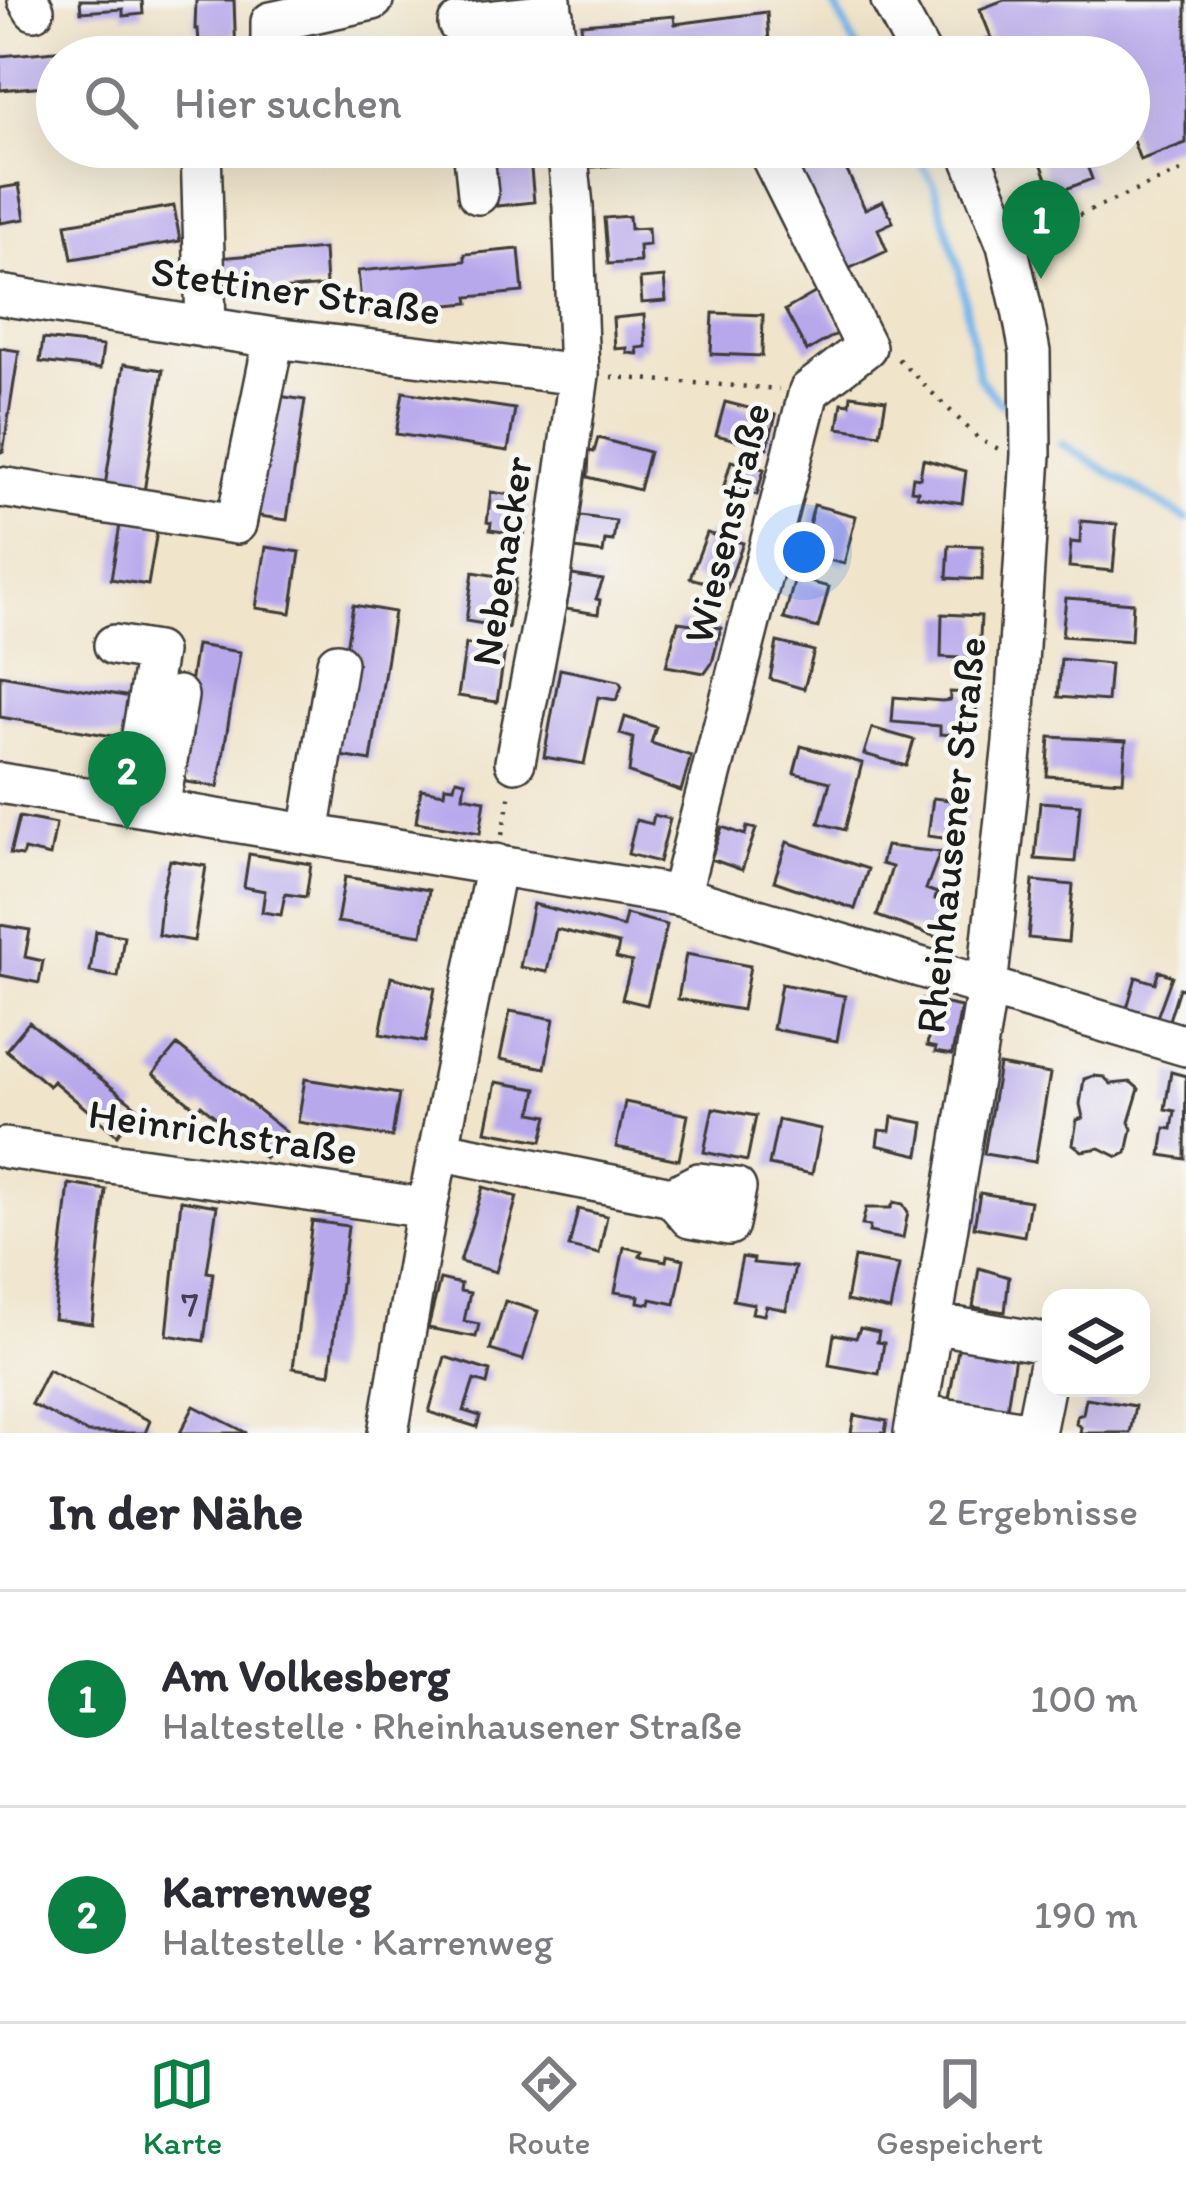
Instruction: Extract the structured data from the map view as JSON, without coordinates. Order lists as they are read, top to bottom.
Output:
{
  "streets": {
    "street": [
      "Stettiner Straße",
      "Wiesenstraße",
      "Nebenacker",
      "Rheinhausener Straße",
      "Heinrichstraße"
    ]
  },
  "crossings": [
    ["Stettiner Straße", "Nebenacker"]
  ],
  "house_numbers": ["7"],
  "page": {
    "search": "Hier suchen",
    "pins": ["1", "2"],
    "heading": ["In der Nähe", "2 Ergebnisse"],
    "list": [
      {
        "mark": "1",
        "name": "Am Volkesberg",
        "note": "Haltestelle · Rheinhausener Straße",
        "value": "100 m"
      },
      {
        "mark": "2",
        "name": "Karrenweg",
        "note": "Haltestelle · Karrenweg",
        "value": "190 m"
      }
    ],
    "nav": ["Karte", "Route", "Gespeichert"]
  }
}
